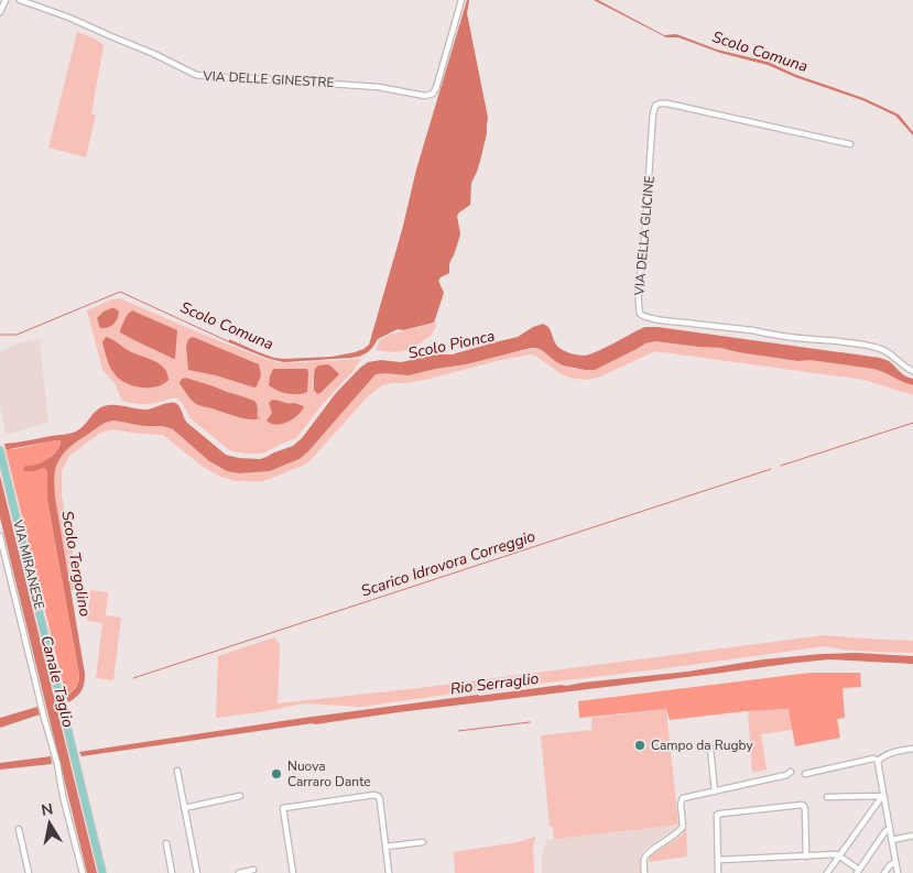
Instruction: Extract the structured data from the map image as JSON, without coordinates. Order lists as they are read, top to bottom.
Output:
{
  "streets": {
    "main road": ["VIA MIRANESE"],
    "street": ["VIA DELLE GINESTRE", "VIA DELLA GLICINE"]
  },
  "water": [
    "Scolo Comuna",
    "Scolo Pionca",
    "Scolo Tergolino",
    "Scarico Idrovora Correggio",
    "Canale Taglio",
    "Rio Serraglio"
  ],
  "places": ["Campo da Rugby", "Nuova Carraro Dante"],
  "north": "top"
}
